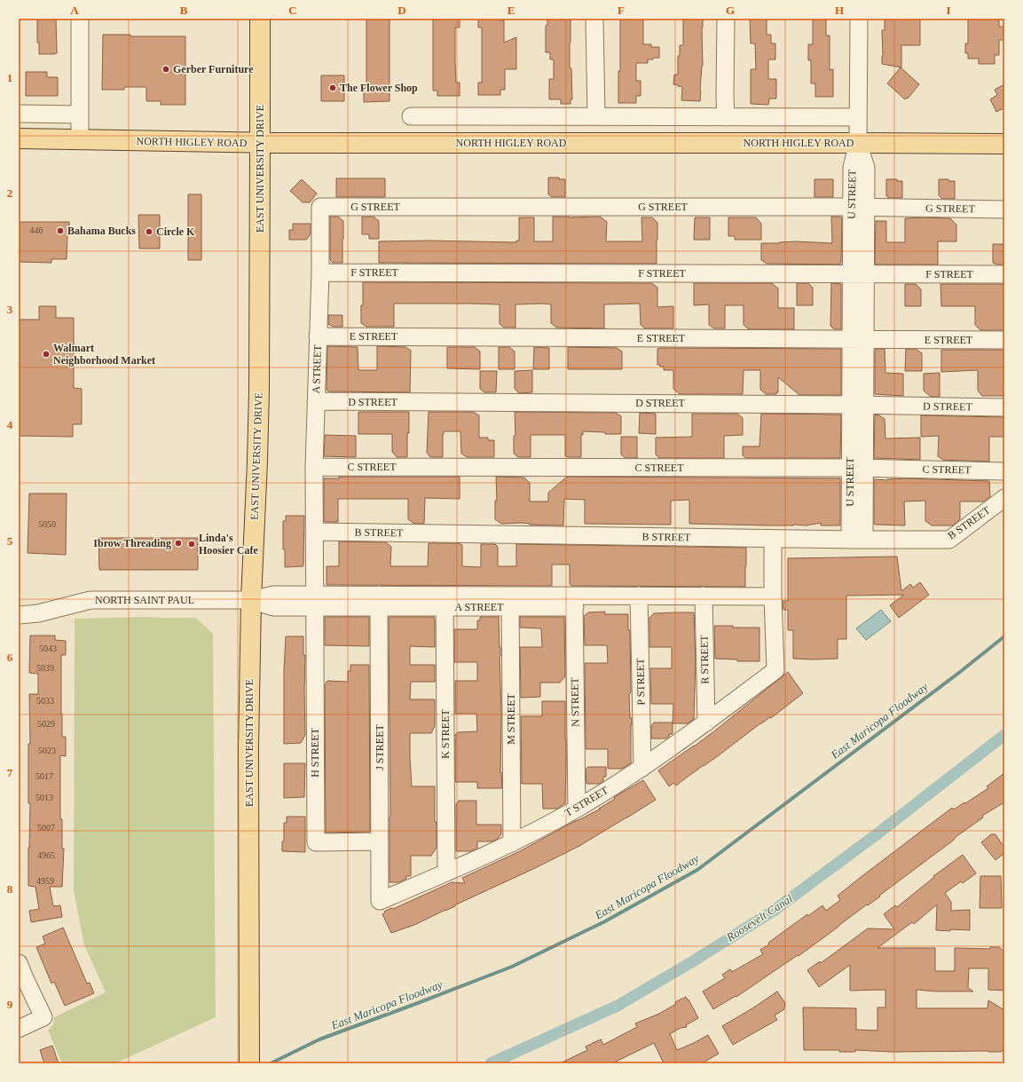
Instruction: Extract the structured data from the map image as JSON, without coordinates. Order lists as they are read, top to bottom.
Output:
{
  "streets": {
    "main road": ["NORTH HIGLEY ROAD", "EAST UNIVERSITY DRIVE"],
    "street": [
      "U STREET",
      "G STREET",
      "F STREET",
      "E STREET",
      "A STREET",
      "D STREET",
      "C STREET",
      "B STREET",
      "NORTH SAINT PAUL",
      "R STREET",
      "P STREET",
      "N STREET",
      "M STREET",
      "K STREET",
      "J STREET",
      "H STREET",
      "T STREET"
    ]
  },
  "crossings": [
    ["NORTH HIGLEY ROAD", "EAST UNIVERSITY DRIVE"],
    ["NORTH HIGLEY ROAD", "U STREET"],
    ["EAST UNIVERSITY DRIVE", "A STREET"],
    ["EAST UNIVERSITY DRIVE", "NORTH SAINT PAUL"],
    ["U STREET", "G STREET"],
    ["U STREET", "F STREET"],
    ["U STREET", "E STREET"],
    ["U STREET", "D STREET"],
    ["U STREET", "C STREET"],
    ["U STREET", "B STREET"],
    ["G STREET", "A STREET"],
    ["F STREET", "A STREET"],
    ["E STREET", "A STREET"],
    ["A STREET", "D STREET"],
    ["A STREET", "C STREET"],
    ["A STREET", "B STREET"],
    ["A STREET", "NORTH SAINT PAUL"],
    ["A STREET", "R STREET"],
    ["A STREET", "P STREET"],
    ["A STREET", "N STREET"],
    ["A STREET", "M STREET"],
    ["A STREET", "K STREET"],
    ["A STREET", "J STREET"],
    ["A STREET", "H STREET"],
    ["A STREET", "T STREET"],
    ["R STREET", "T STREET"],
    ["P STREET", "T STREET"],
    ["N STREET", "T STREET"],
    ["M STREET", "T STREET"],
    ["K STREET", "T STREET"],
    ["J STREET", "H STREET"],
    ["J STREET", "T STREET"]
  ],
  "water": ["East Maricopa Floodway", "Roosevelt Canal"],
  "places": [
    "Gerber Furniture",
    "The Flower Shop",
    "Bahama Bucks",
    "Circle K",
    "Walmart Neighborhood Market",
    "Ibrow Threading",
    "Linda's Hoosier Cafe"
  ],
  "house_numbers": [
    "446",
    "5050",
    "5043",
    "5039",
    "5033",
    "5029",
    "5023",
    "5017",
    "5013",
    "5007",
    "4965",
    "4959"
  ],
  "grid": {
    "columns": [
      "A",
      "B",
      "C",
      "D",
      "E",
      "F",
      "G",
      "H",
      "I"
    ],
    "rows": [
      "1",
      "2",
      "3",
      "4",
      "5",
      "6",
      "7",
      "8",
      "9"
    ]
  }
}
